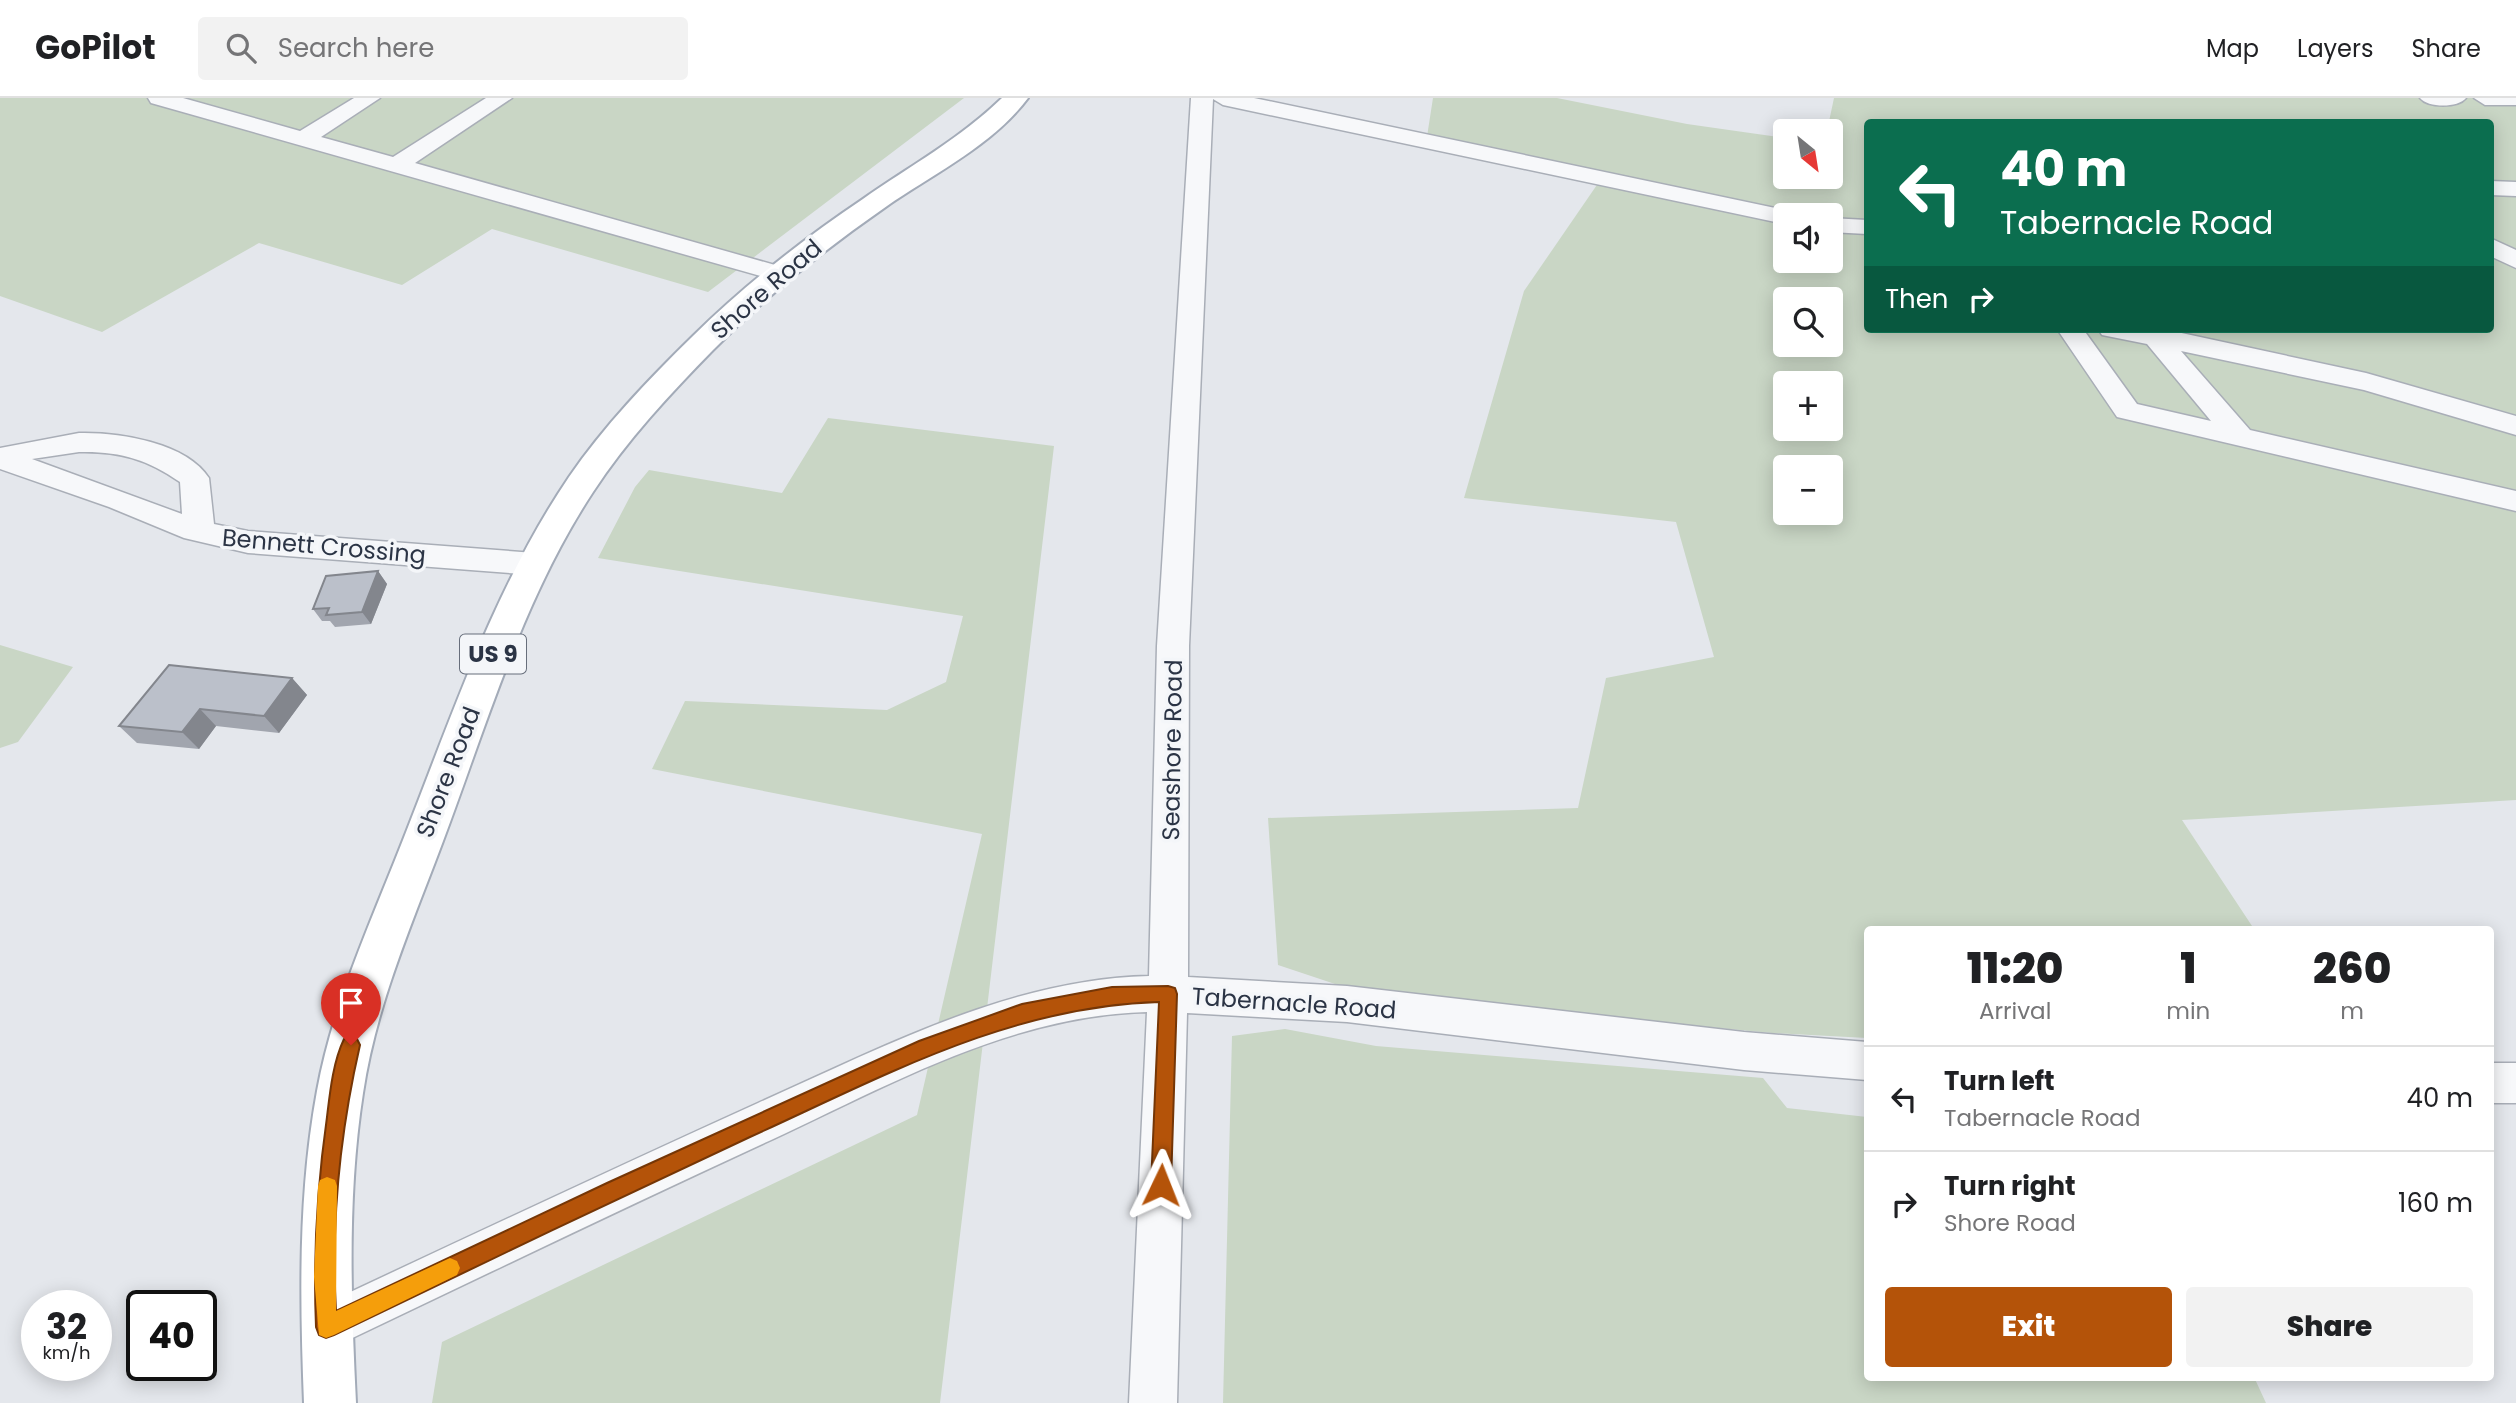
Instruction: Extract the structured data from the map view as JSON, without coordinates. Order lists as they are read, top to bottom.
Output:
{
  "streets": {
    "main road": ["Shore Road", "US 9"],
    "street": ["Bennett Crossing", "Seashore Road", "Tabernacle Road"]
  },
  "crossings": [
    ["Shore Road", "Bennett Crossing"],
    ["Shore Road", "Tabernacle Road"],
    ["Seashore Road", "Tabernacle Road"]
  ],
  "north": "bottom right",
  "page": {
    "header": "GoPilot",
    "search": "Search here",
    "nav": ["Map", "Layers", "Share"],
    "map_buttons": ["+", "−"],
    "turn": ["40 m", "Tabernacle Road"],
    "then": "Then",
    "eta": [
      "11:20",
      "Arrival",
      "1",
      "min",
      "260",
      "m"
    ],
    "list": [
      {
        "name": "Turn left",
        "note": "Tabernacle Road",
        "value": "40 m"
      },
      {
        "name": "Turn right",
        "note": "Shore Road",
        "value": "160 m"
      }
    ],
    "buttons": ["Exit", "Share"],
    "speed": "32 km/h",
    "limit": "40"
  }
}
